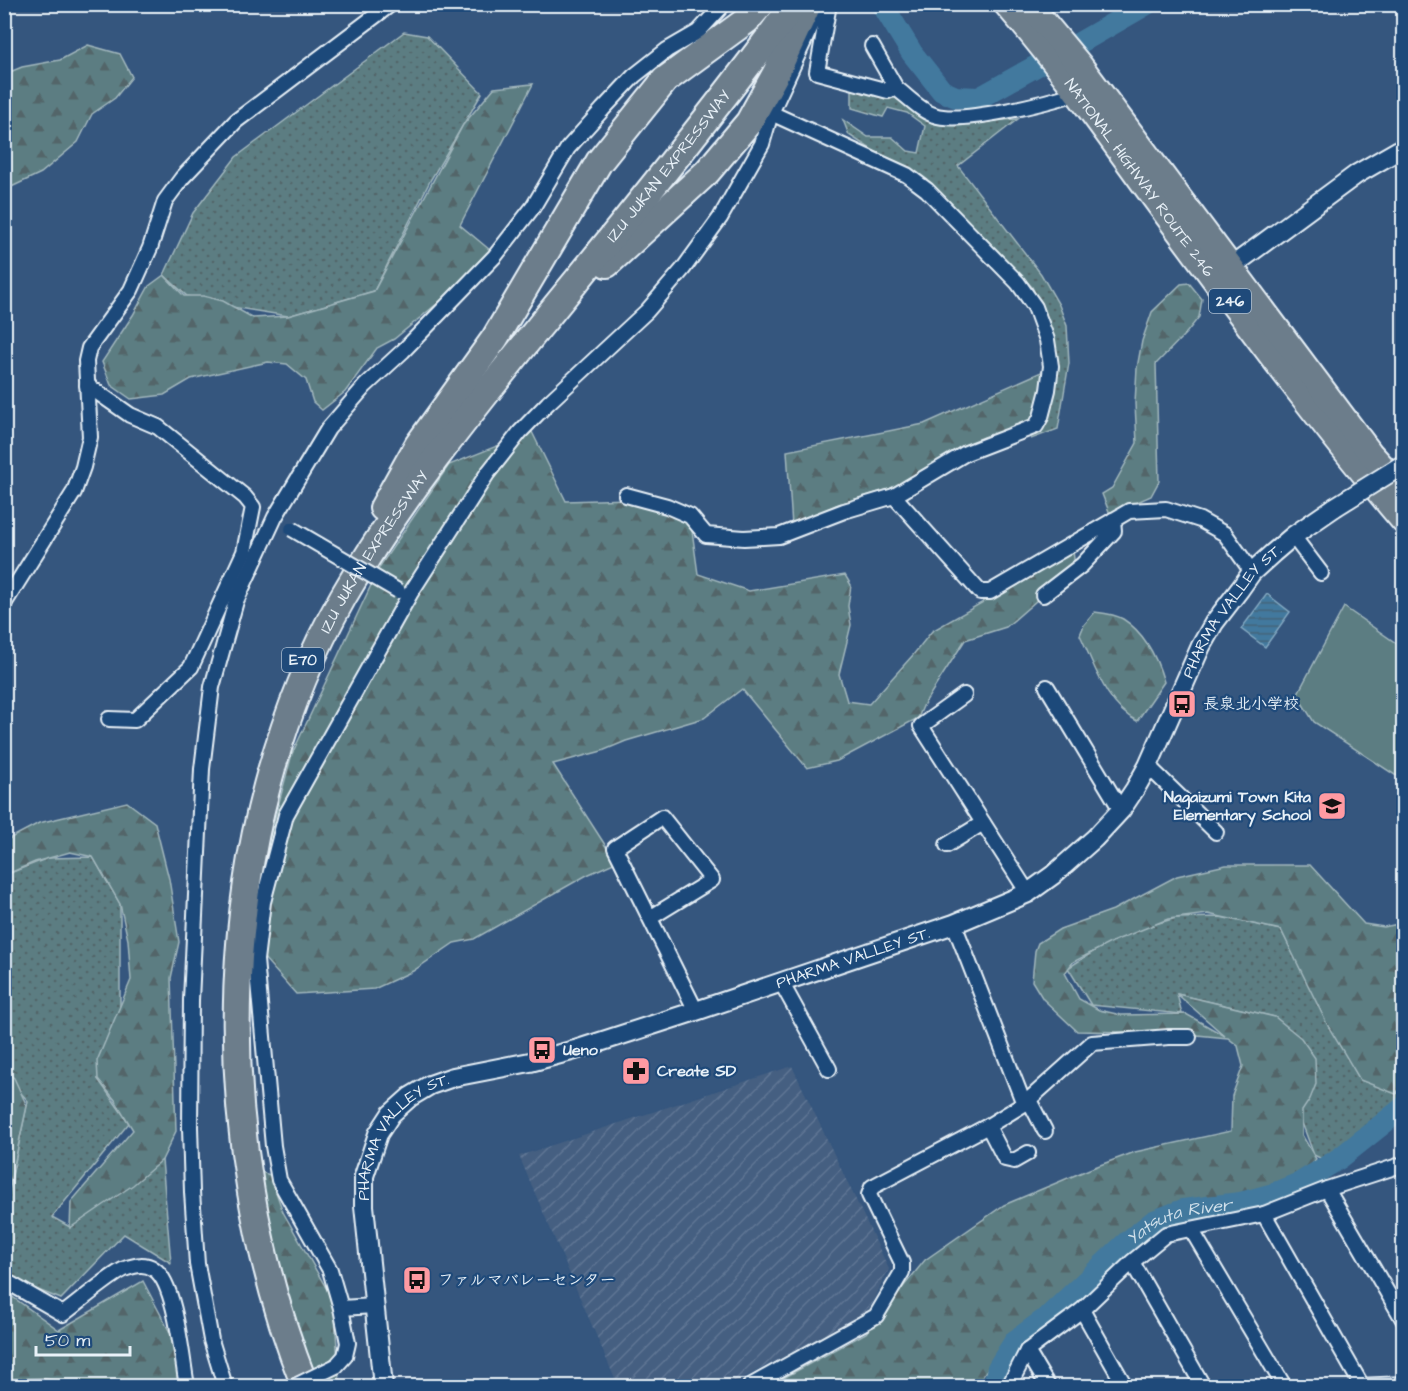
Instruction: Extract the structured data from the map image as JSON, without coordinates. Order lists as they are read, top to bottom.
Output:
{
  "streets": {
    "highway": [
      "IZU JUKAN EXPRESSWAY",
      "NATIONAL HIGHWAY ROUTE 246",
      "246",
      "E70"
    ],
    "street": ["PHARMA VALLEY ST."]
  },
  "water": ["Yatsuta River"],
  "places": {
    "bus stop": ["長泉北小学校", "Ueno", "ファルマバレーセンター"],
    "school or university": ["Nagaizumi Town Kita Elementary School"],
    "pharmacy": ["Create SD"]
  },
  "scale_bar": "50 m"
}
